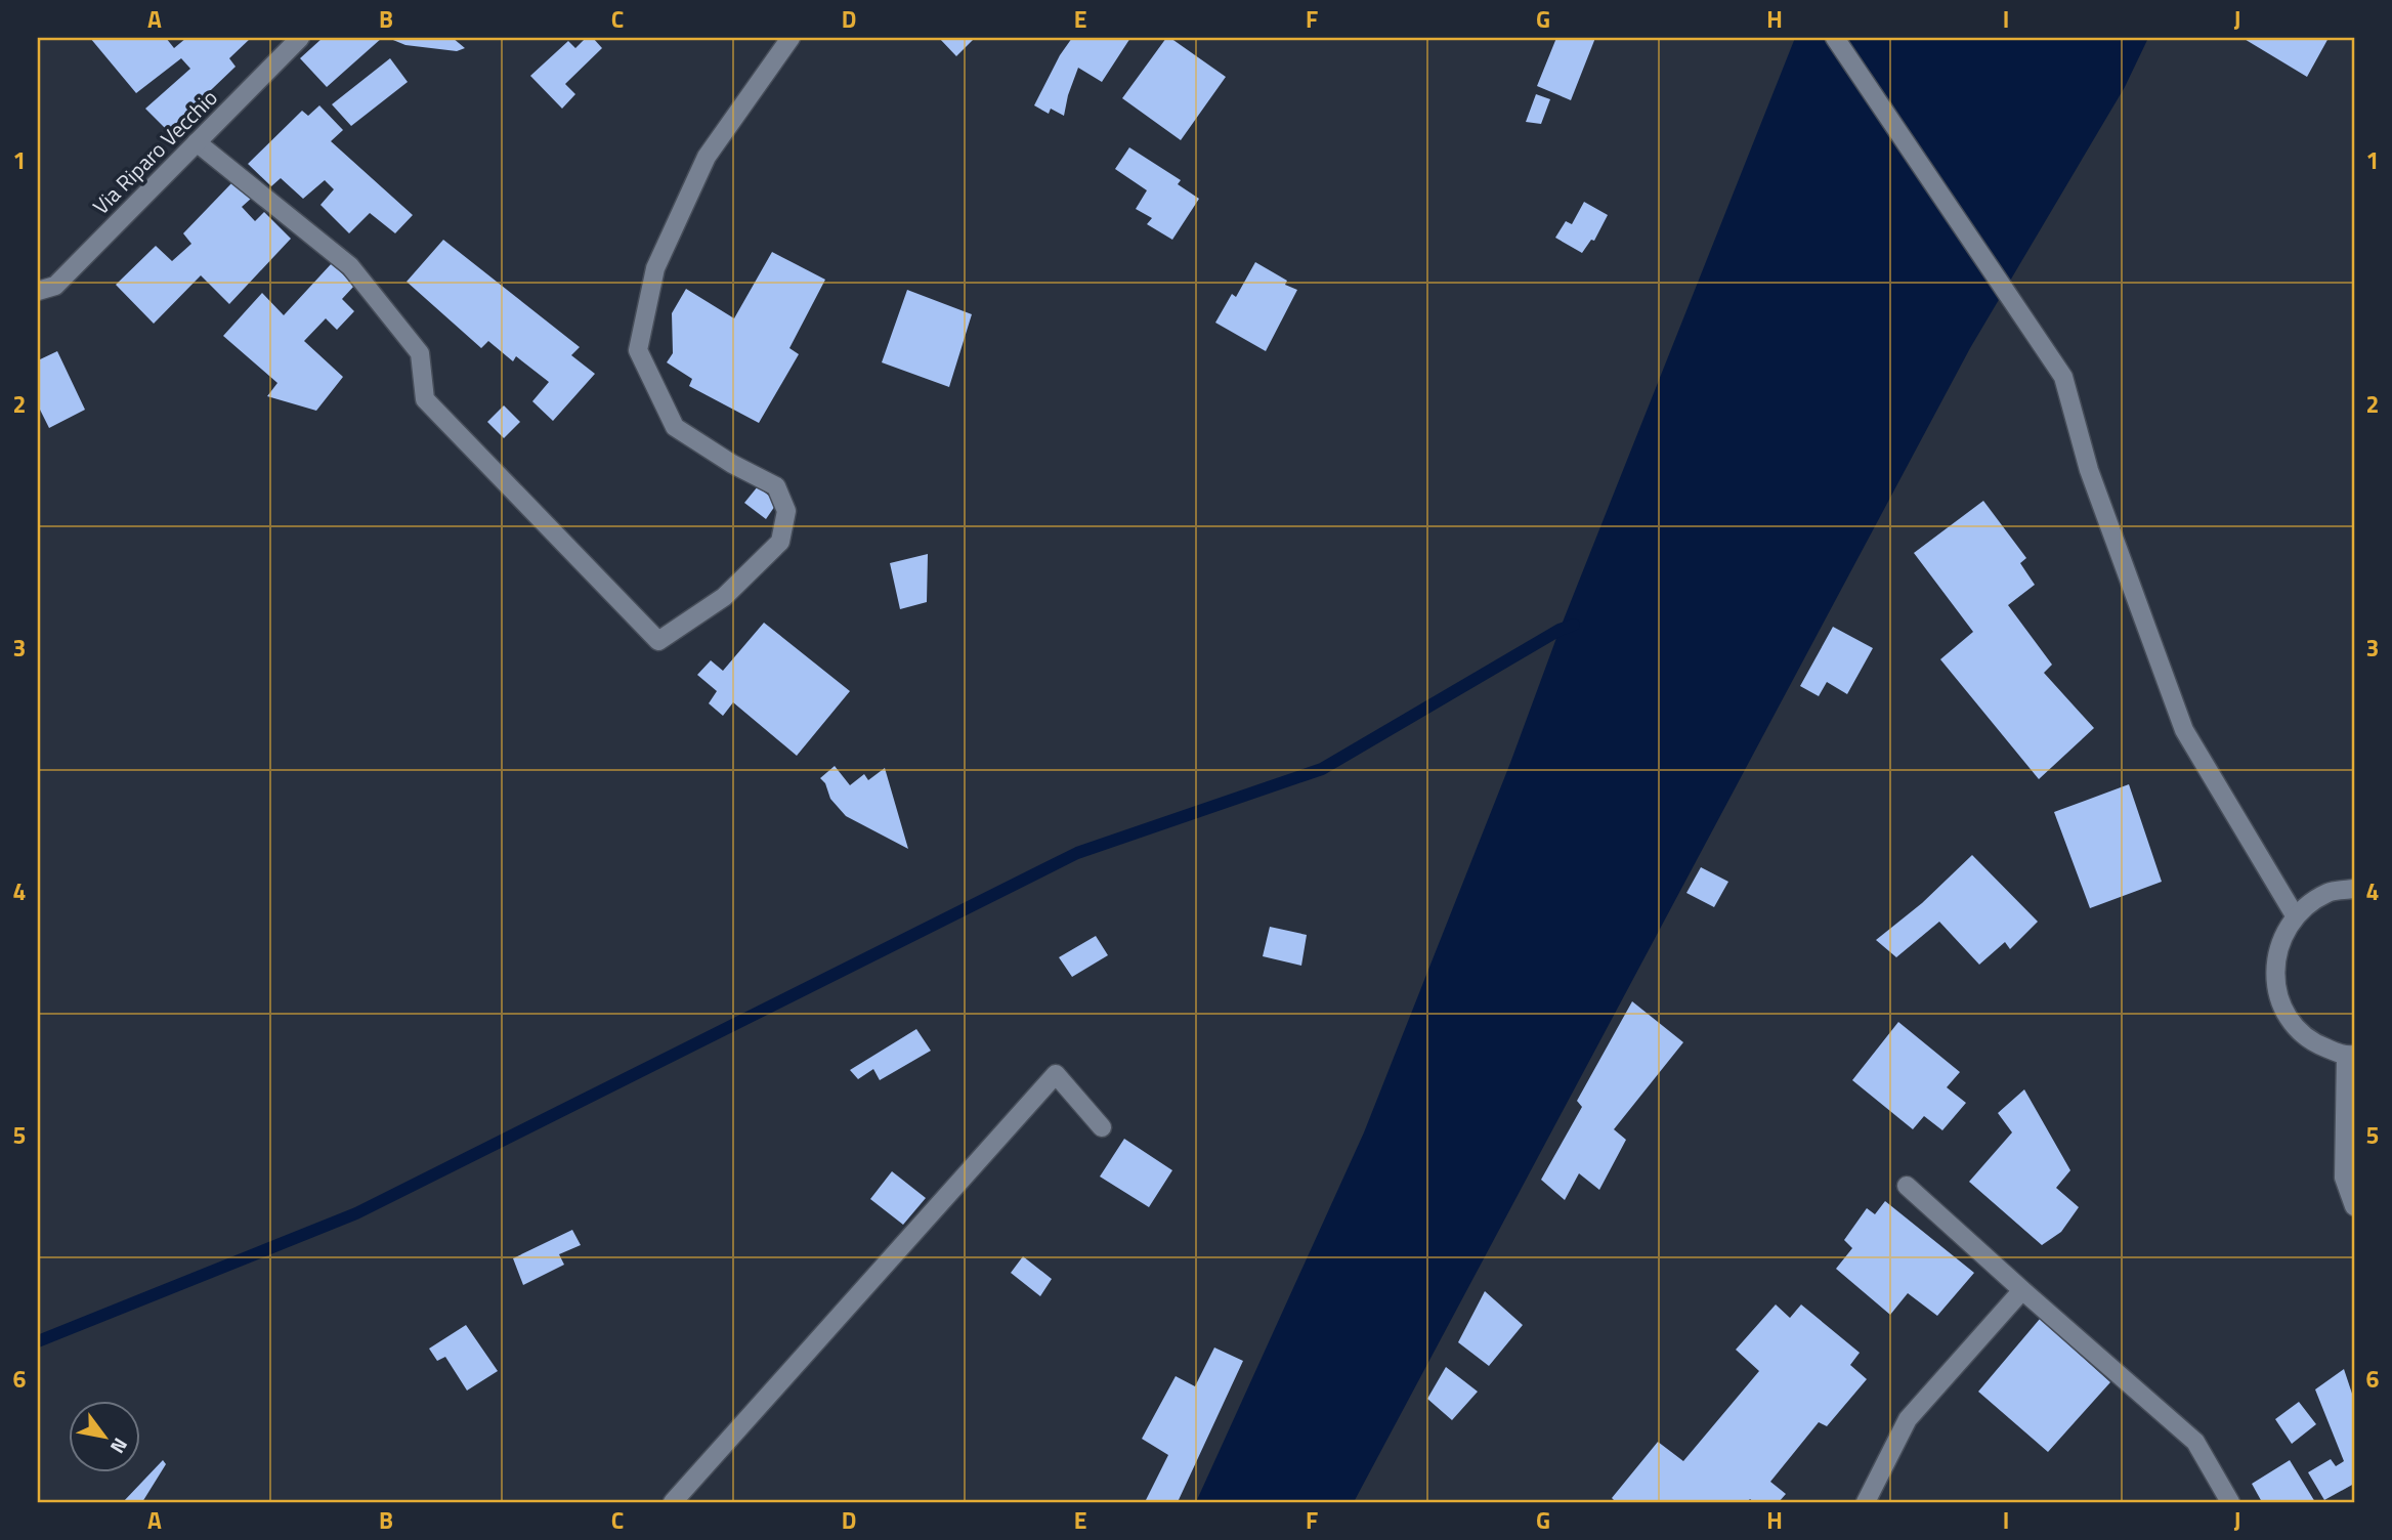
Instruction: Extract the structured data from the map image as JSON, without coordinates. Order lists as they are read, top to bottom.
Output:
{
  "streets": {
    "street": ["Via Riparo Vecchio"]
  },
  "north": "bottom right",
  "grid": {
    "columns": [
      "A",
      "B",
      "C",
      "D",
      "E",
      "F",
      "G",
      "H",
      "I",
      "J"
    ],
    "rows": [
      "1",
      "2",
      "3",
      "4",
      "5",
      "6"
    ]
  }
}
